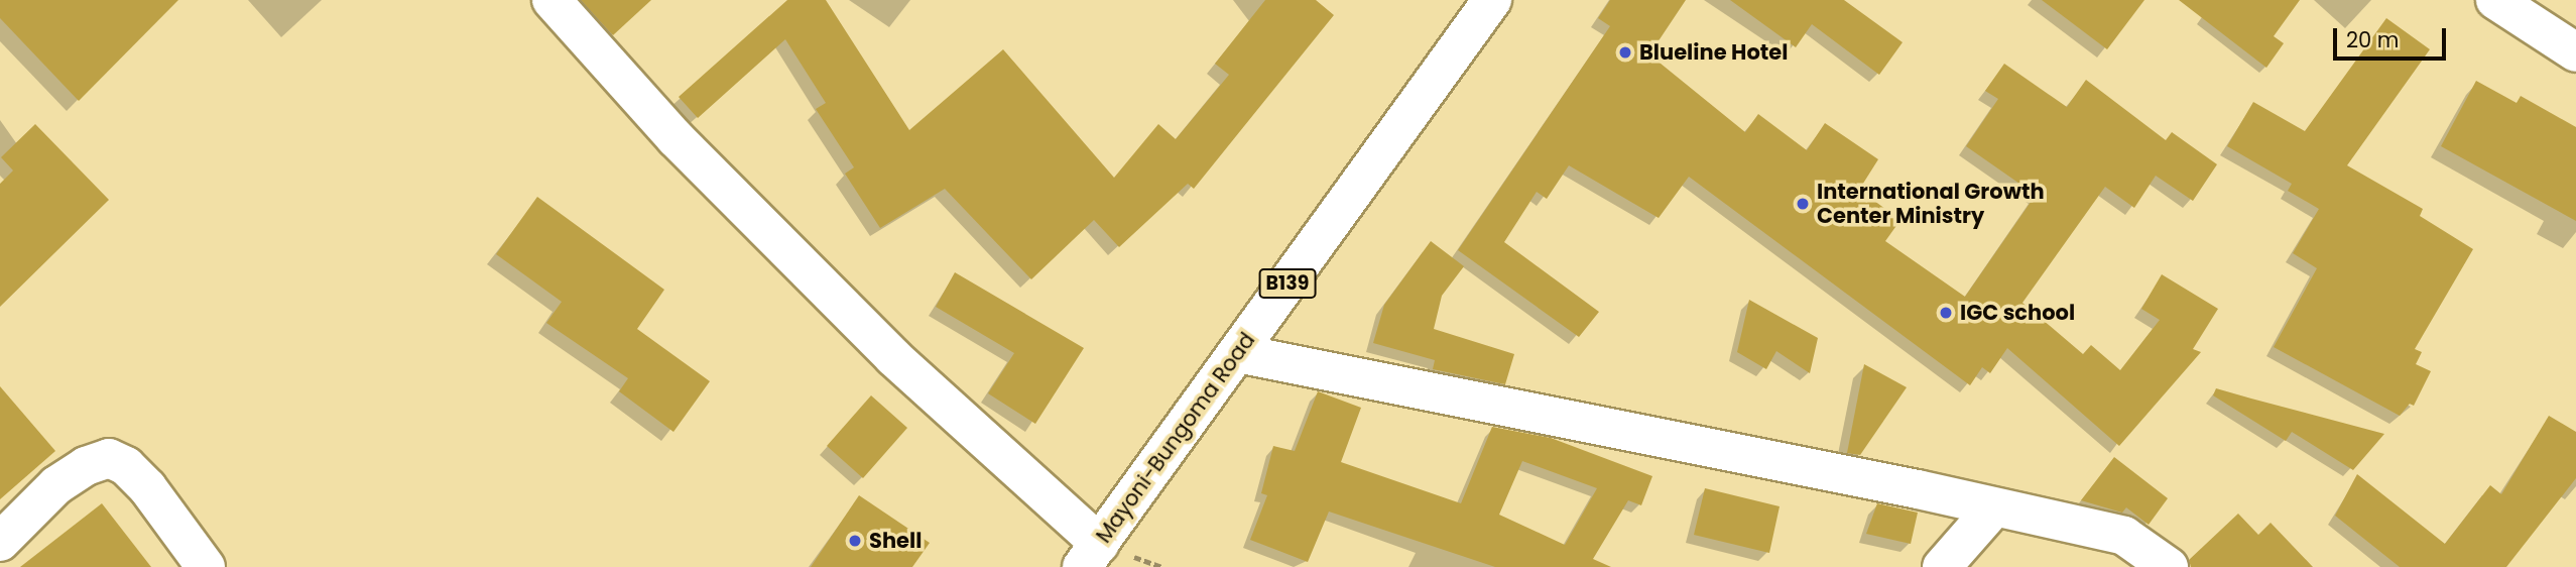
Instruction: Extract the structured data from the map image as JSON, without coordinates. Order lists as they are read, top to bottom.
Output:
{
  "streets": {
    "street": ["B139", "Mayoni-Bungoma Road"]
  },
  "places": [
    "Blueline Hotel",
    "International Growth Center Ministry",
    "IGC school",
    "Shell"
  ],
  "scale_bar": "20 m"
}
